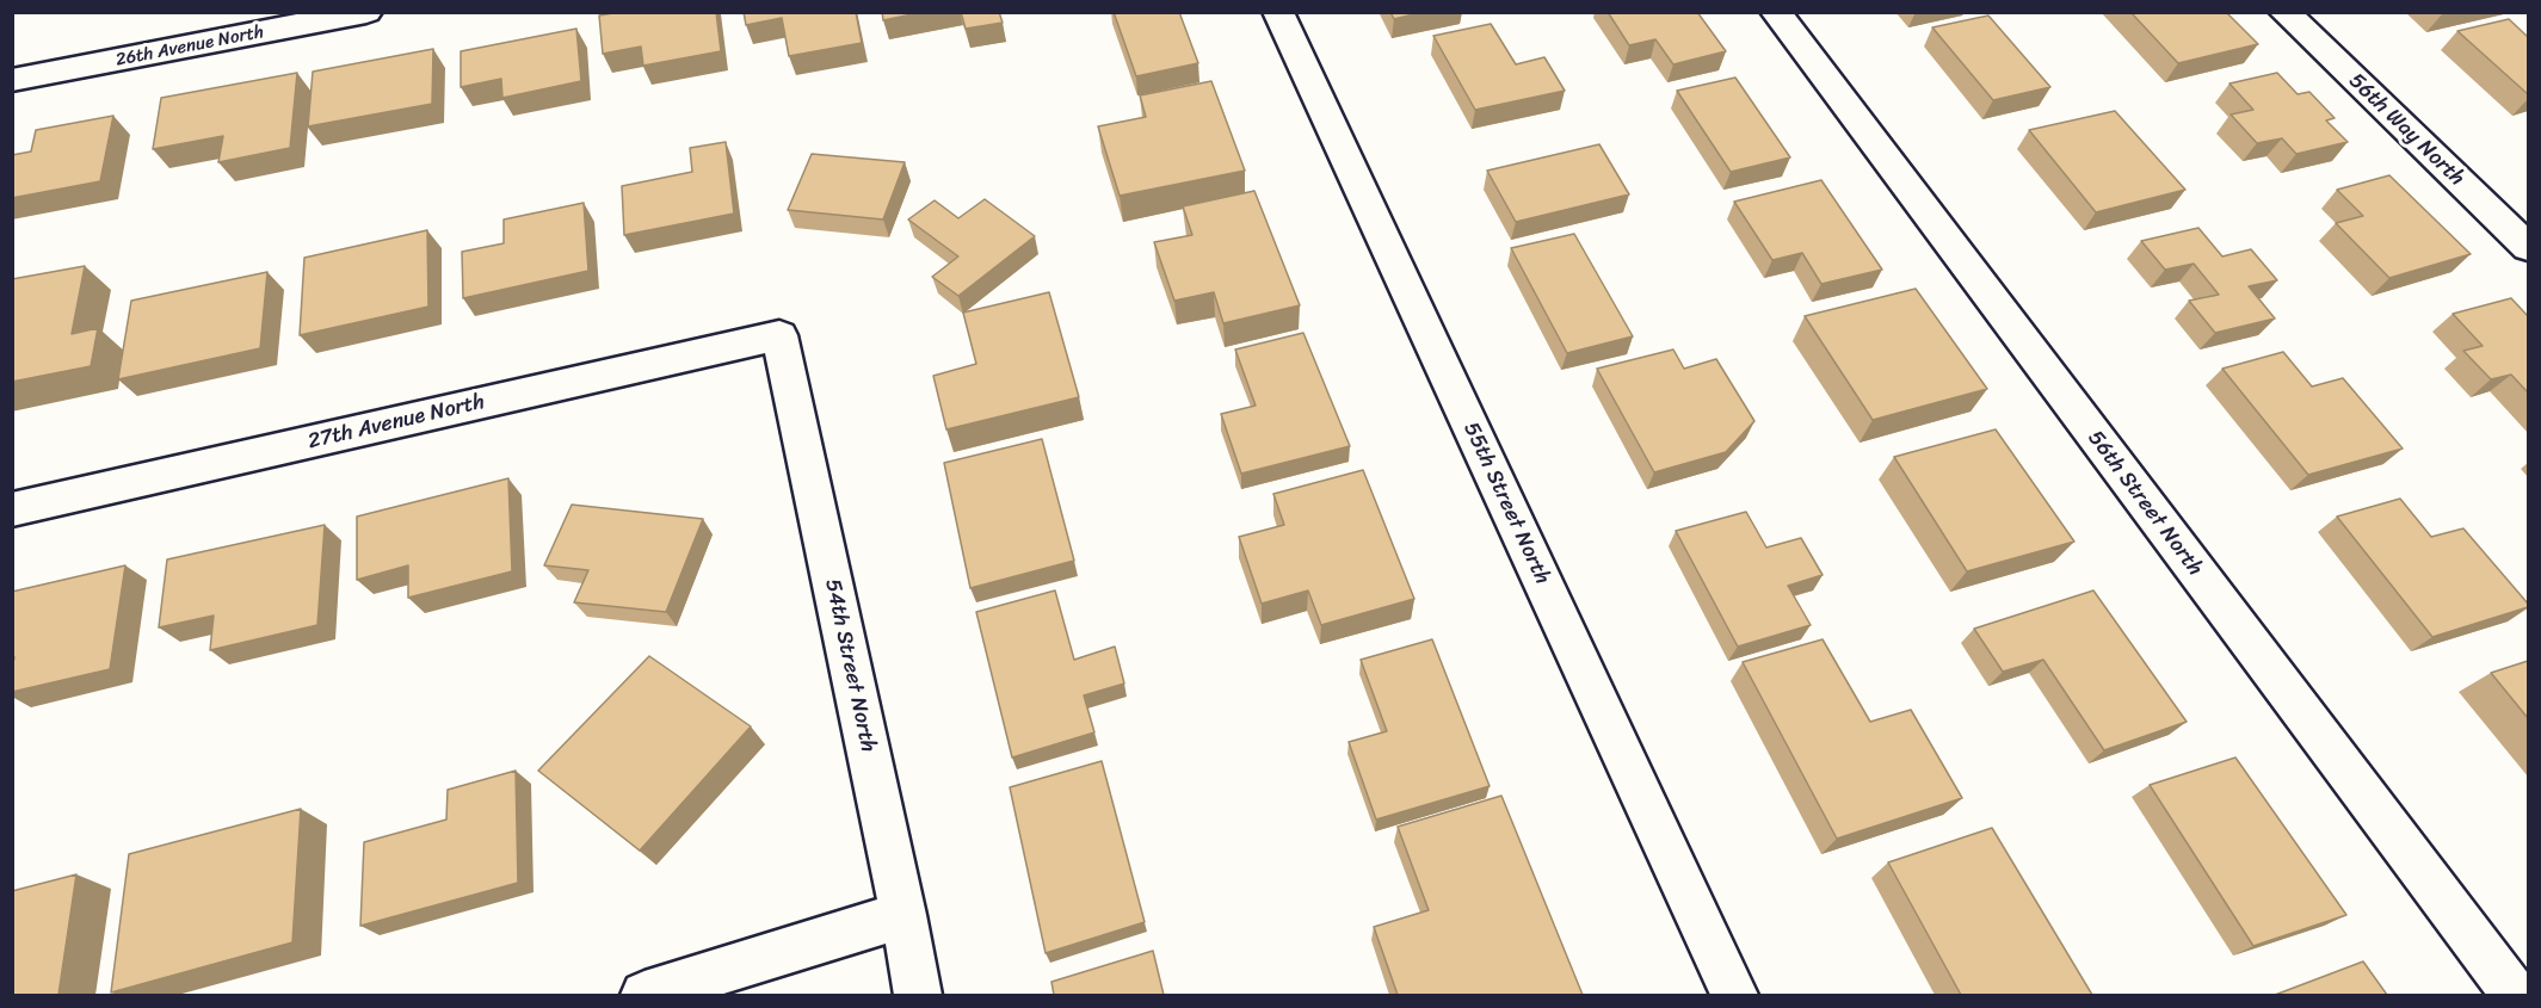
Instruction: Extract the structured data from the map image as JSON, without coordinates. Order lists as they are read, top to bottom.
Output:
{
  "streets": {
    "street": [
      "26th Avenue North",
      "56th Way North",
      "27th Avenue North",
      "55th Street North",
      "56th Street North",
      "54th Street North"
    ]
  },
  "crossings": [
    ["27th Avenue North", "54th Street North"]
  ]
}
